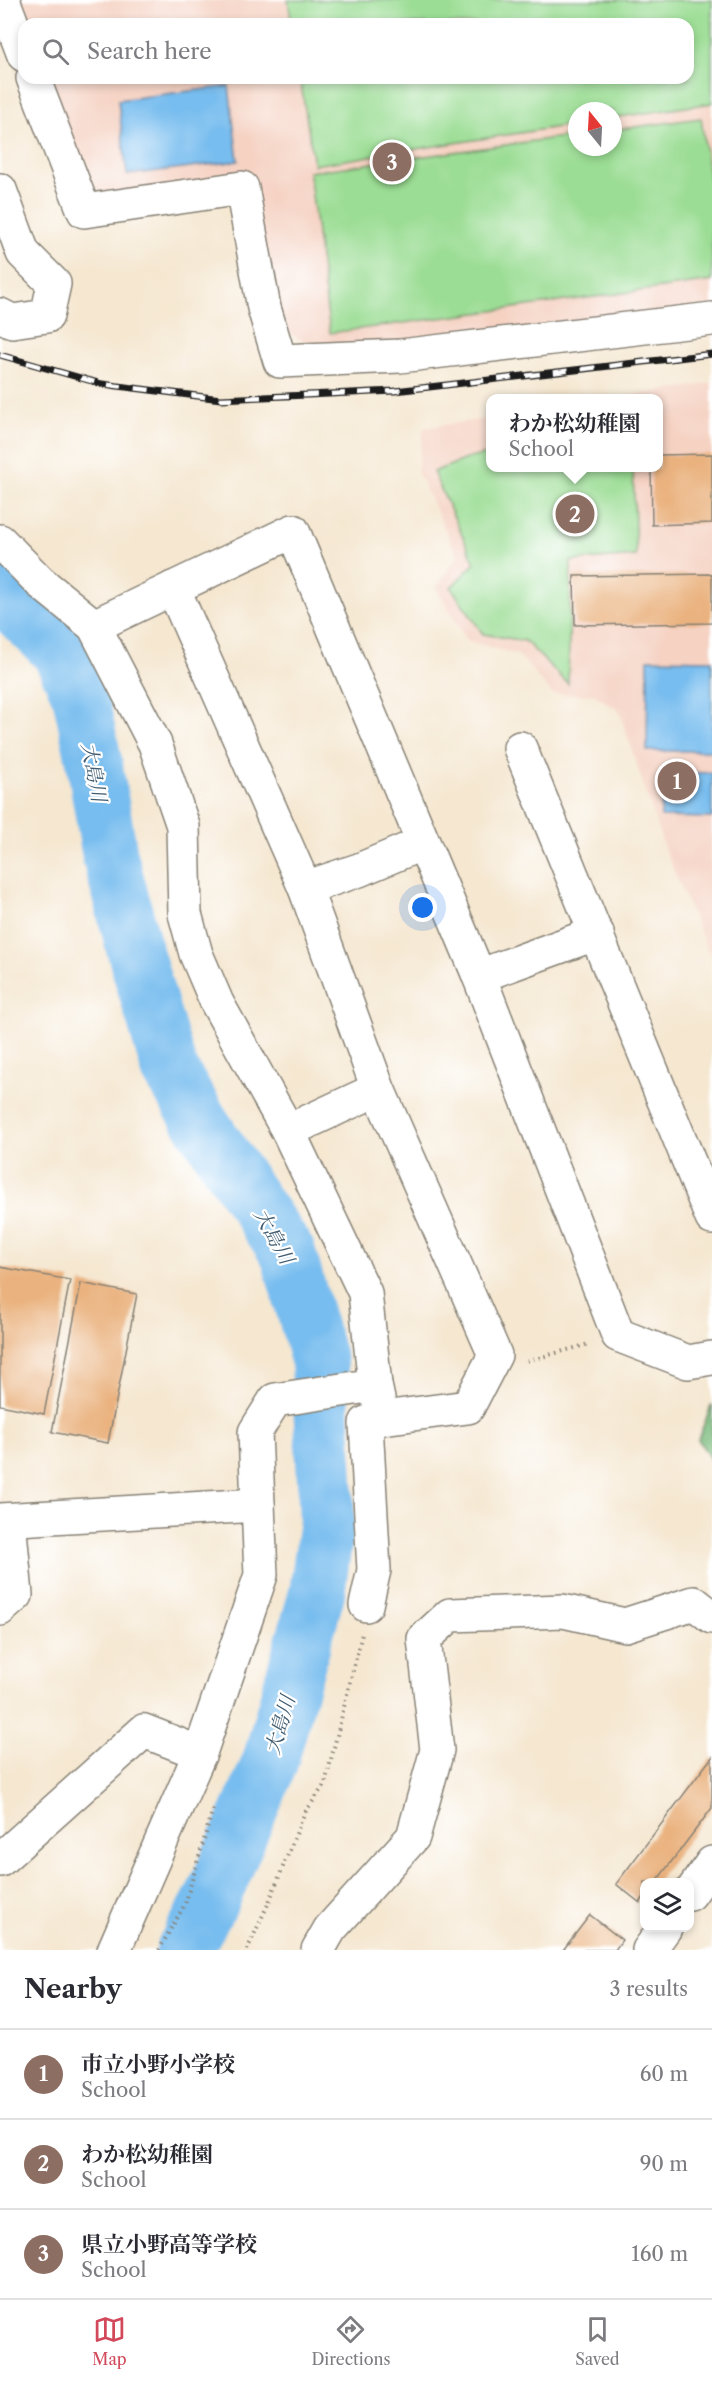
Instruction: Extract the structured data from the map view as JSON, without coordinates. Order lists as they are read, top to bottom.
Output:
{
  "water": ["大島川"],
  "north": "top",
  "page": {
    "search": "Search here",
    "pins": ["3", "2", "1"],
    "popup": ["わか松幼稚園", "School"],
    "heading": ["Nearby", "3 results"],
    "list": [
      {
        "mark": "1",
        "name": "市立小野小学校",
        "note": "School",
        "value": "60 m"
      },
      {
        "mark": "2",
        "name": "わか松幼稚園",
        "note": "School",
        "value": "90 m"
      },
      {
        "mark": "3",
        "name": "県立小野高等学校",
        "note": "School",
        "value": "160 m"
      }
    ],
    "nav": ["Map", "Directions", "Saved"]
  }
}
